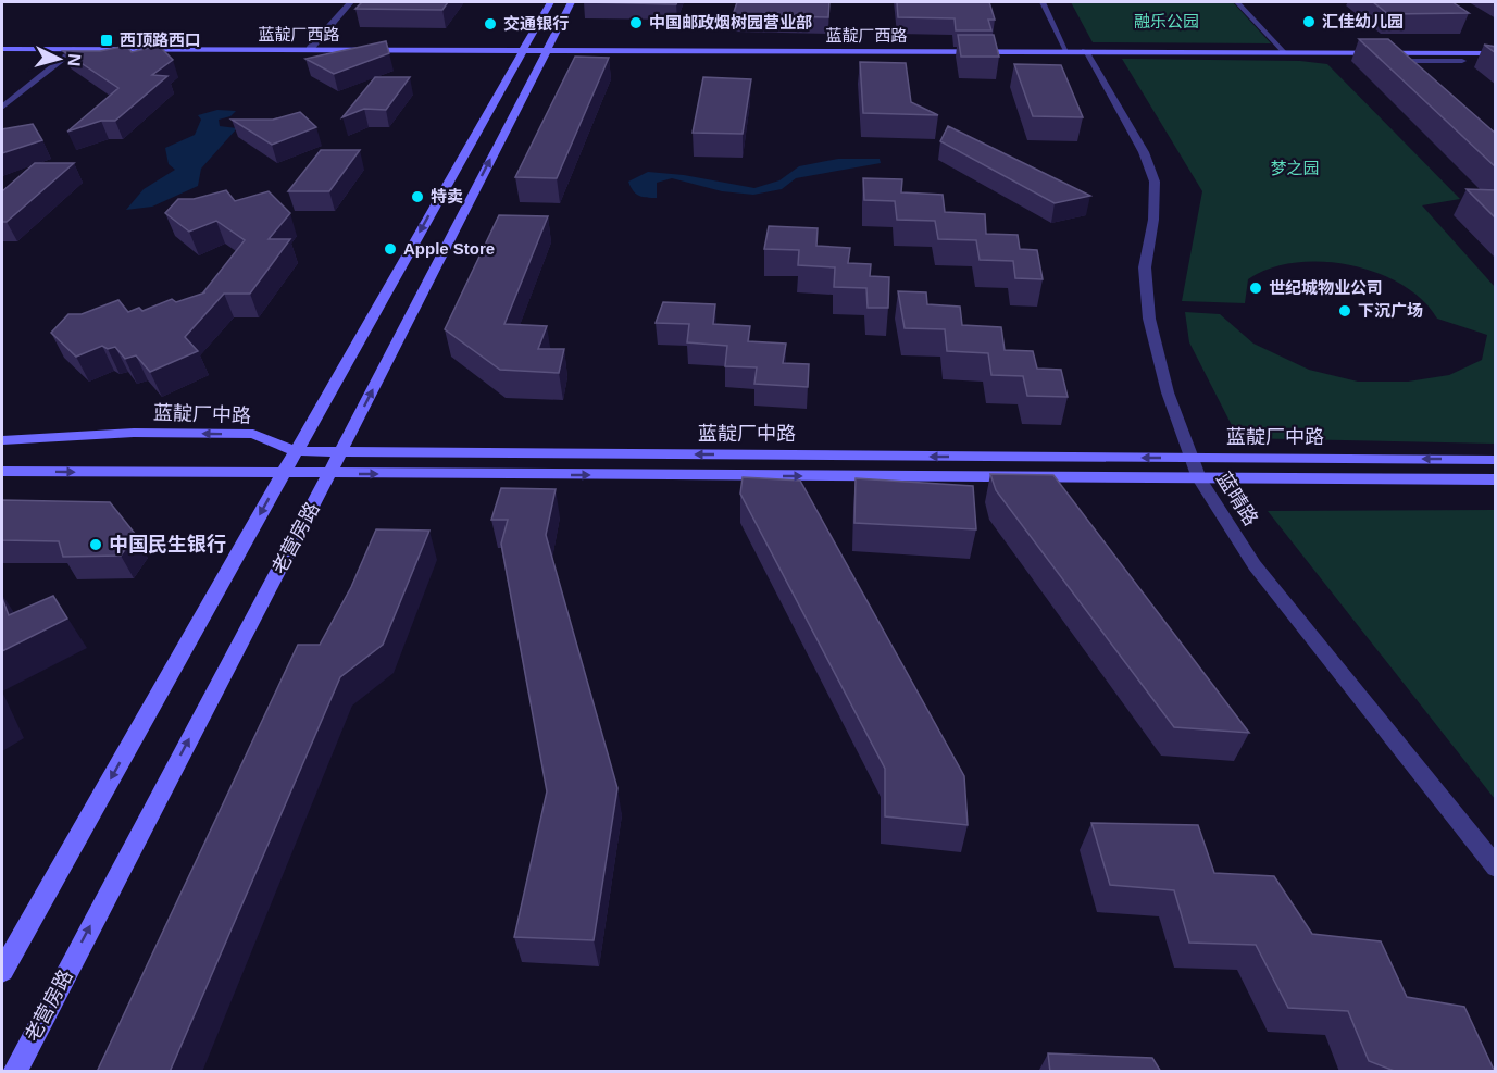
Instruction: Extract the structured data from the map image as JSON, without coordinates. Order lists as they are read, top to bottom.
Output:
{
  "streets": {
    "street": [
      "蓝靛厂西路",
      "蓝靛厂中路",
      "蓝晴路",
      "老营房路"
    ]
  },
  "crossings": [
    ["蓝靛厂西路", "蓝晴路"],
    ["蓝靛厂西路", "老营房路"],
    ["蓝靛厂中路", "蓝晴路"],
    ["蓝靛厂中路", "老营房路"]
  ],
  "parks": ["融乐公园", "梦之园"],
  "places": {
    "other": [
      "汇佳幼儿园",
      "中国邮政烟树园营业部",
      "交通银行",
      "特卖",
      "Apple Store",
      "世纪城物业公司",
      "下沉广场",
      "中国民生银行"
    ],
    "transit": ["西顶路西口"]
  },
  "north": "right"
}
